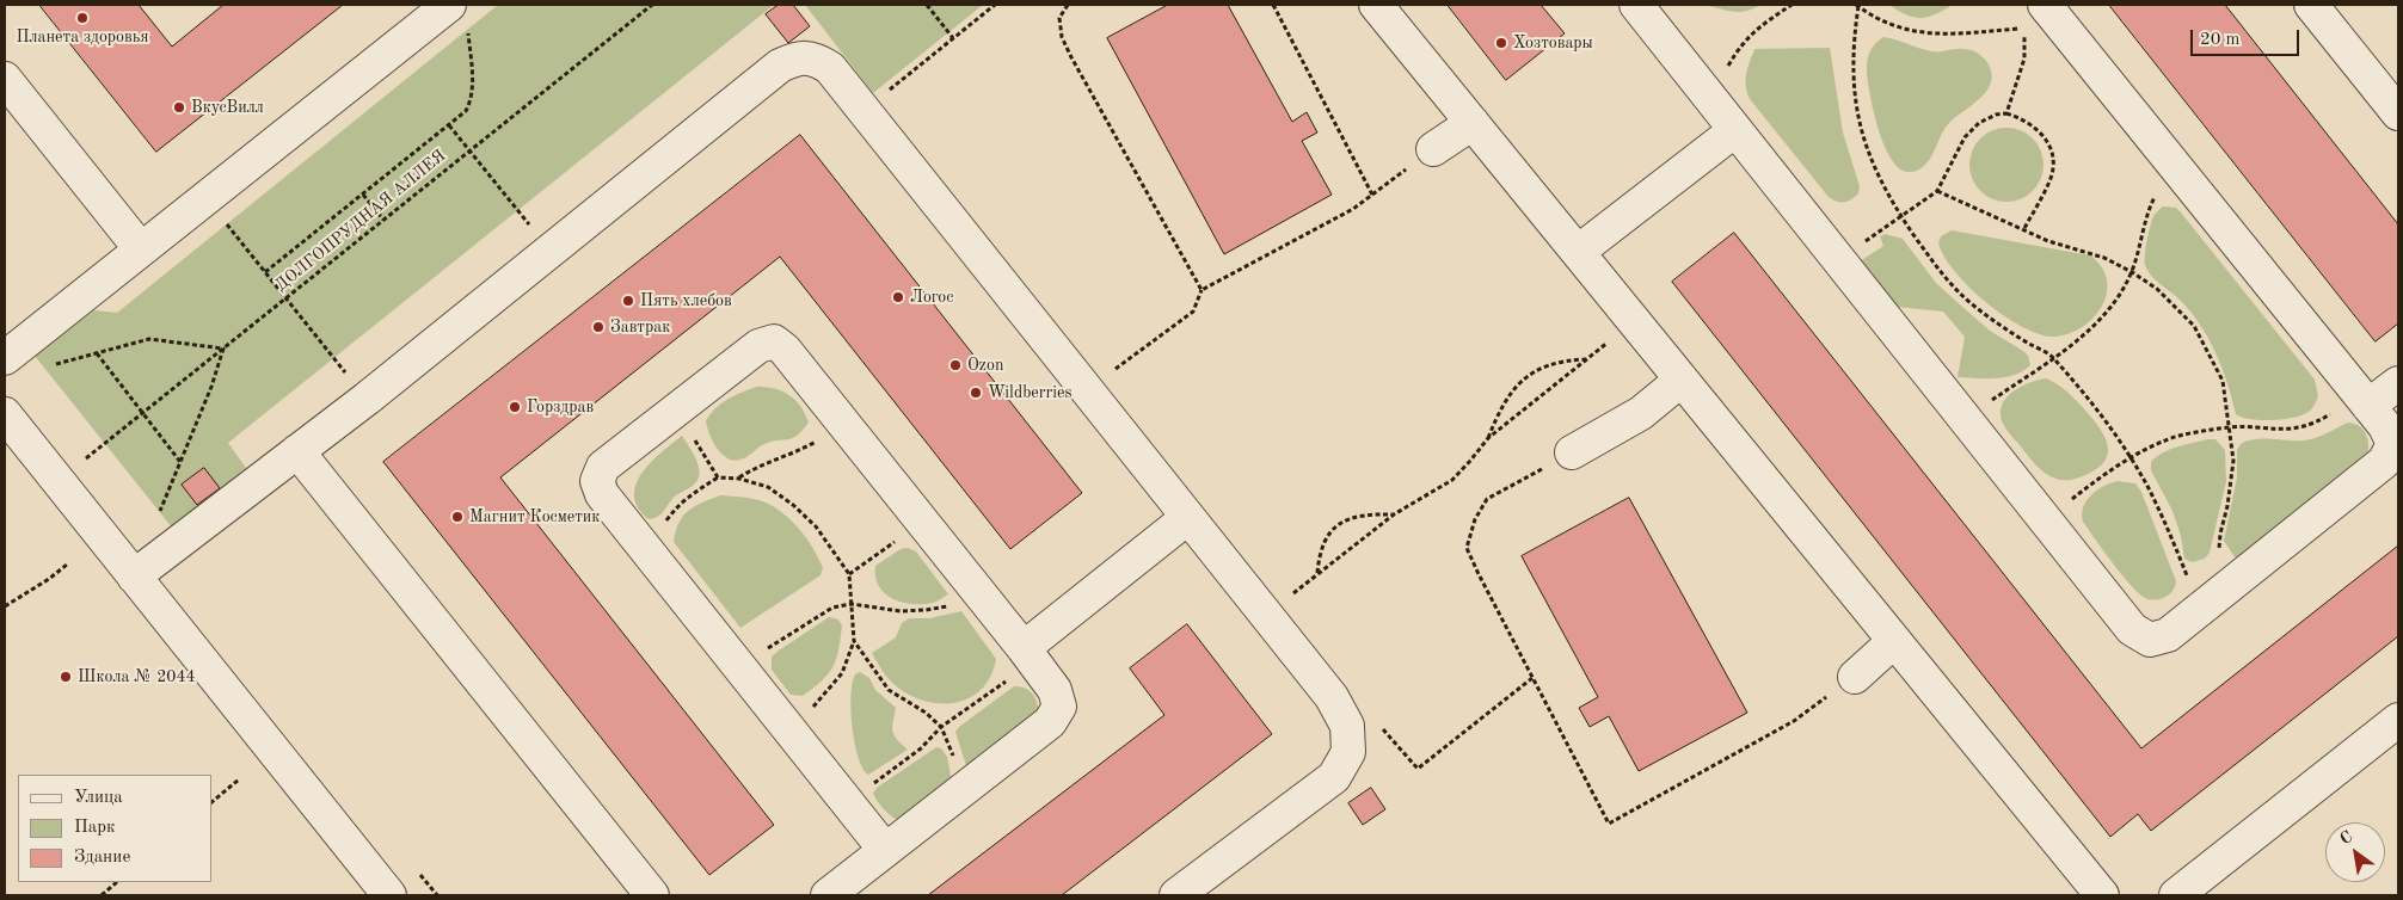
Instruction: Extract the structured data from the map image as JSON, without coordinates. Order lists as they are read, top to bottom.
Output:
{
  "streets": {
    "path": ["ДОЛГОПРУДНАЯ АЛЛЕЯ"]
  },
  "places": [
    "Планета здоровья",
    "Хозтовары",
    "ВкусВилл",
    "Логос",
    "Пять хлебов",
    "Завтрак",
    "Ozon",
    "Wildberries",
    "Горздрав",
    "Магнит Косметик",
    "Школа № 2044"
  ],
  "legend": ["Улица", "Парк", "Здание"],
  "scale_bar": "20 m",
  "north": "top left"
}
